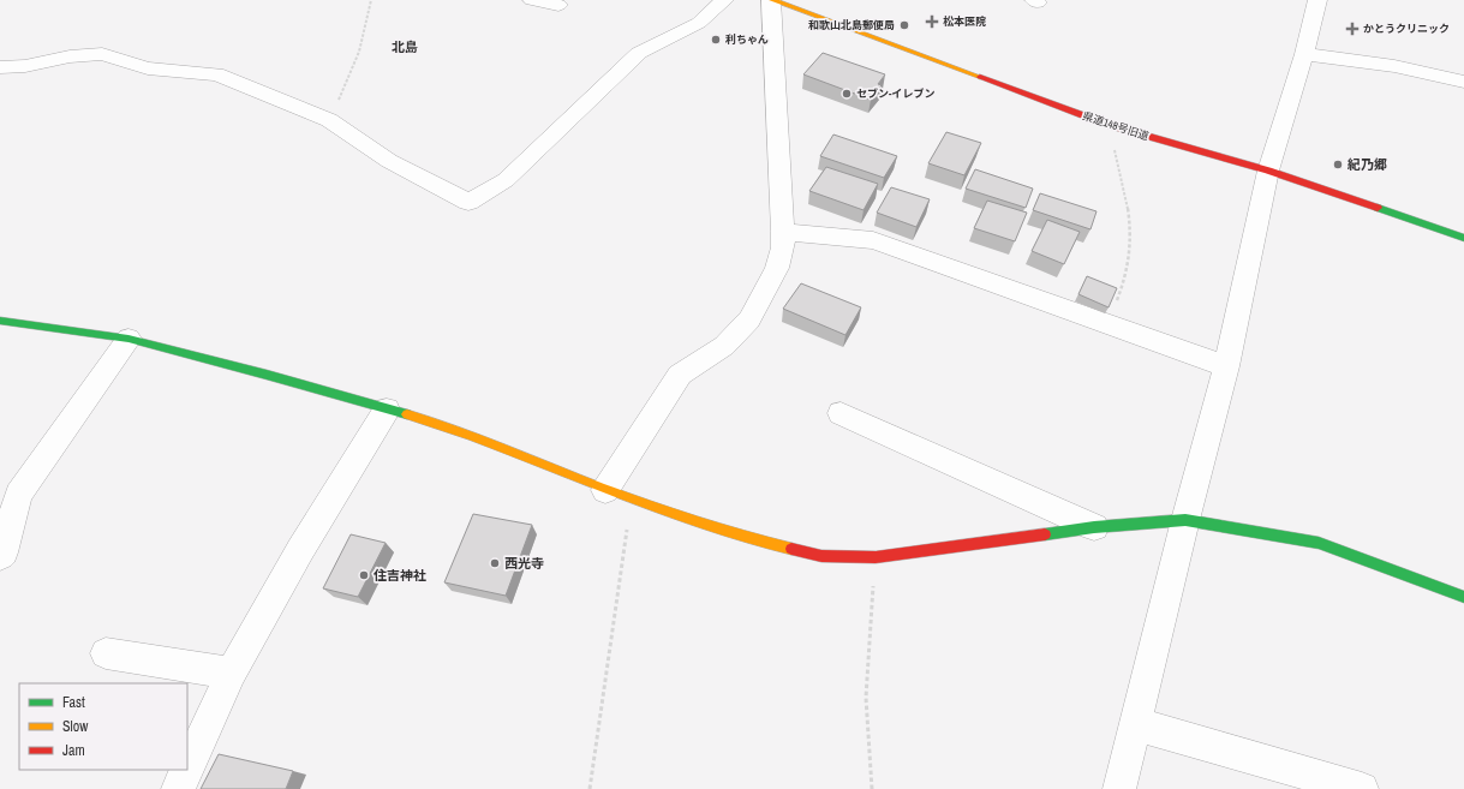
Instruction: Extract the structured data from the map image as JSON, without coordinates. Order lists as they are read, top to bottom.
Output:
{
  "streets": {
    "street": ["県道148号旧道"]
  },
  "districts": ["北島"],
  "places": {
    "health": ["松本医院", "かとうクリニック"],
    "other": [
      "和歌山北島郵便局",
      "利ちゃん",
      "セブン-イレブン",
      "紀乃郷",
      "西光寺",
      "住吉神社"
    ]
  },
  "legend": ["Fast", "Slow", "Jam"]
}
